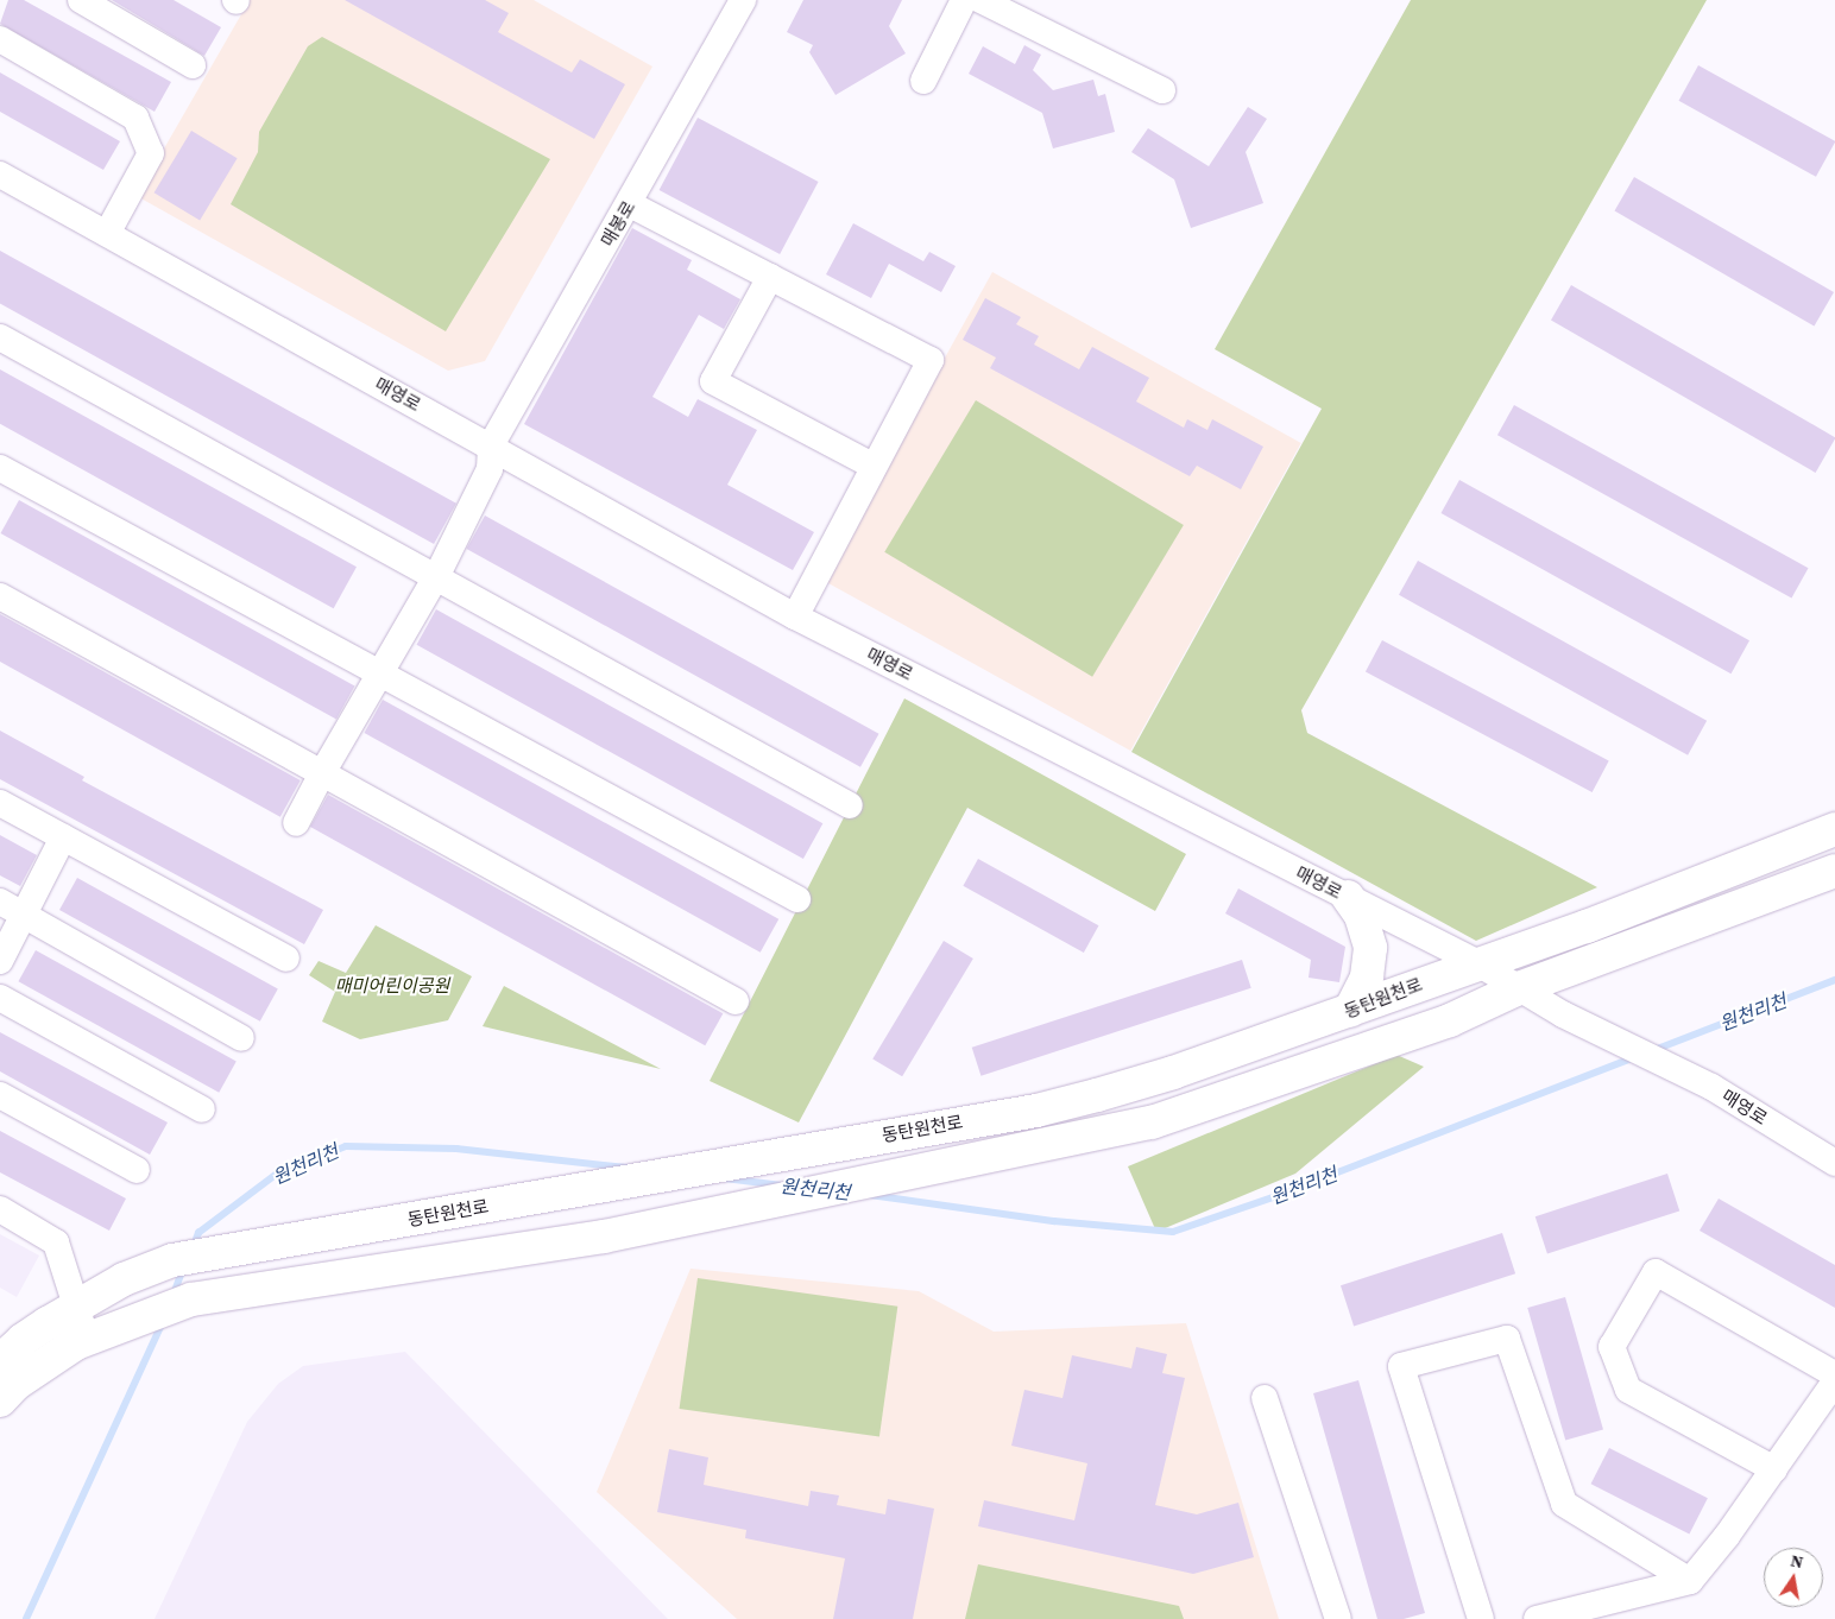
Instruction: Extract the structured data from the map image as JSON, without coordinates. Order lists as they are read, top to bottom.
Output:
{
  "streets": {
    "main road": ["동탄원천로"],
    "street": ["매봉로", "매영로"]
  },
  "crossings": [
    ["매봉로", "매영로"],
    ["매영로", "동탄원천로"]
  ],
  "water": ["원천리천"],
  "parks": ["매미어린이공원"],
  "north": "top"
}
